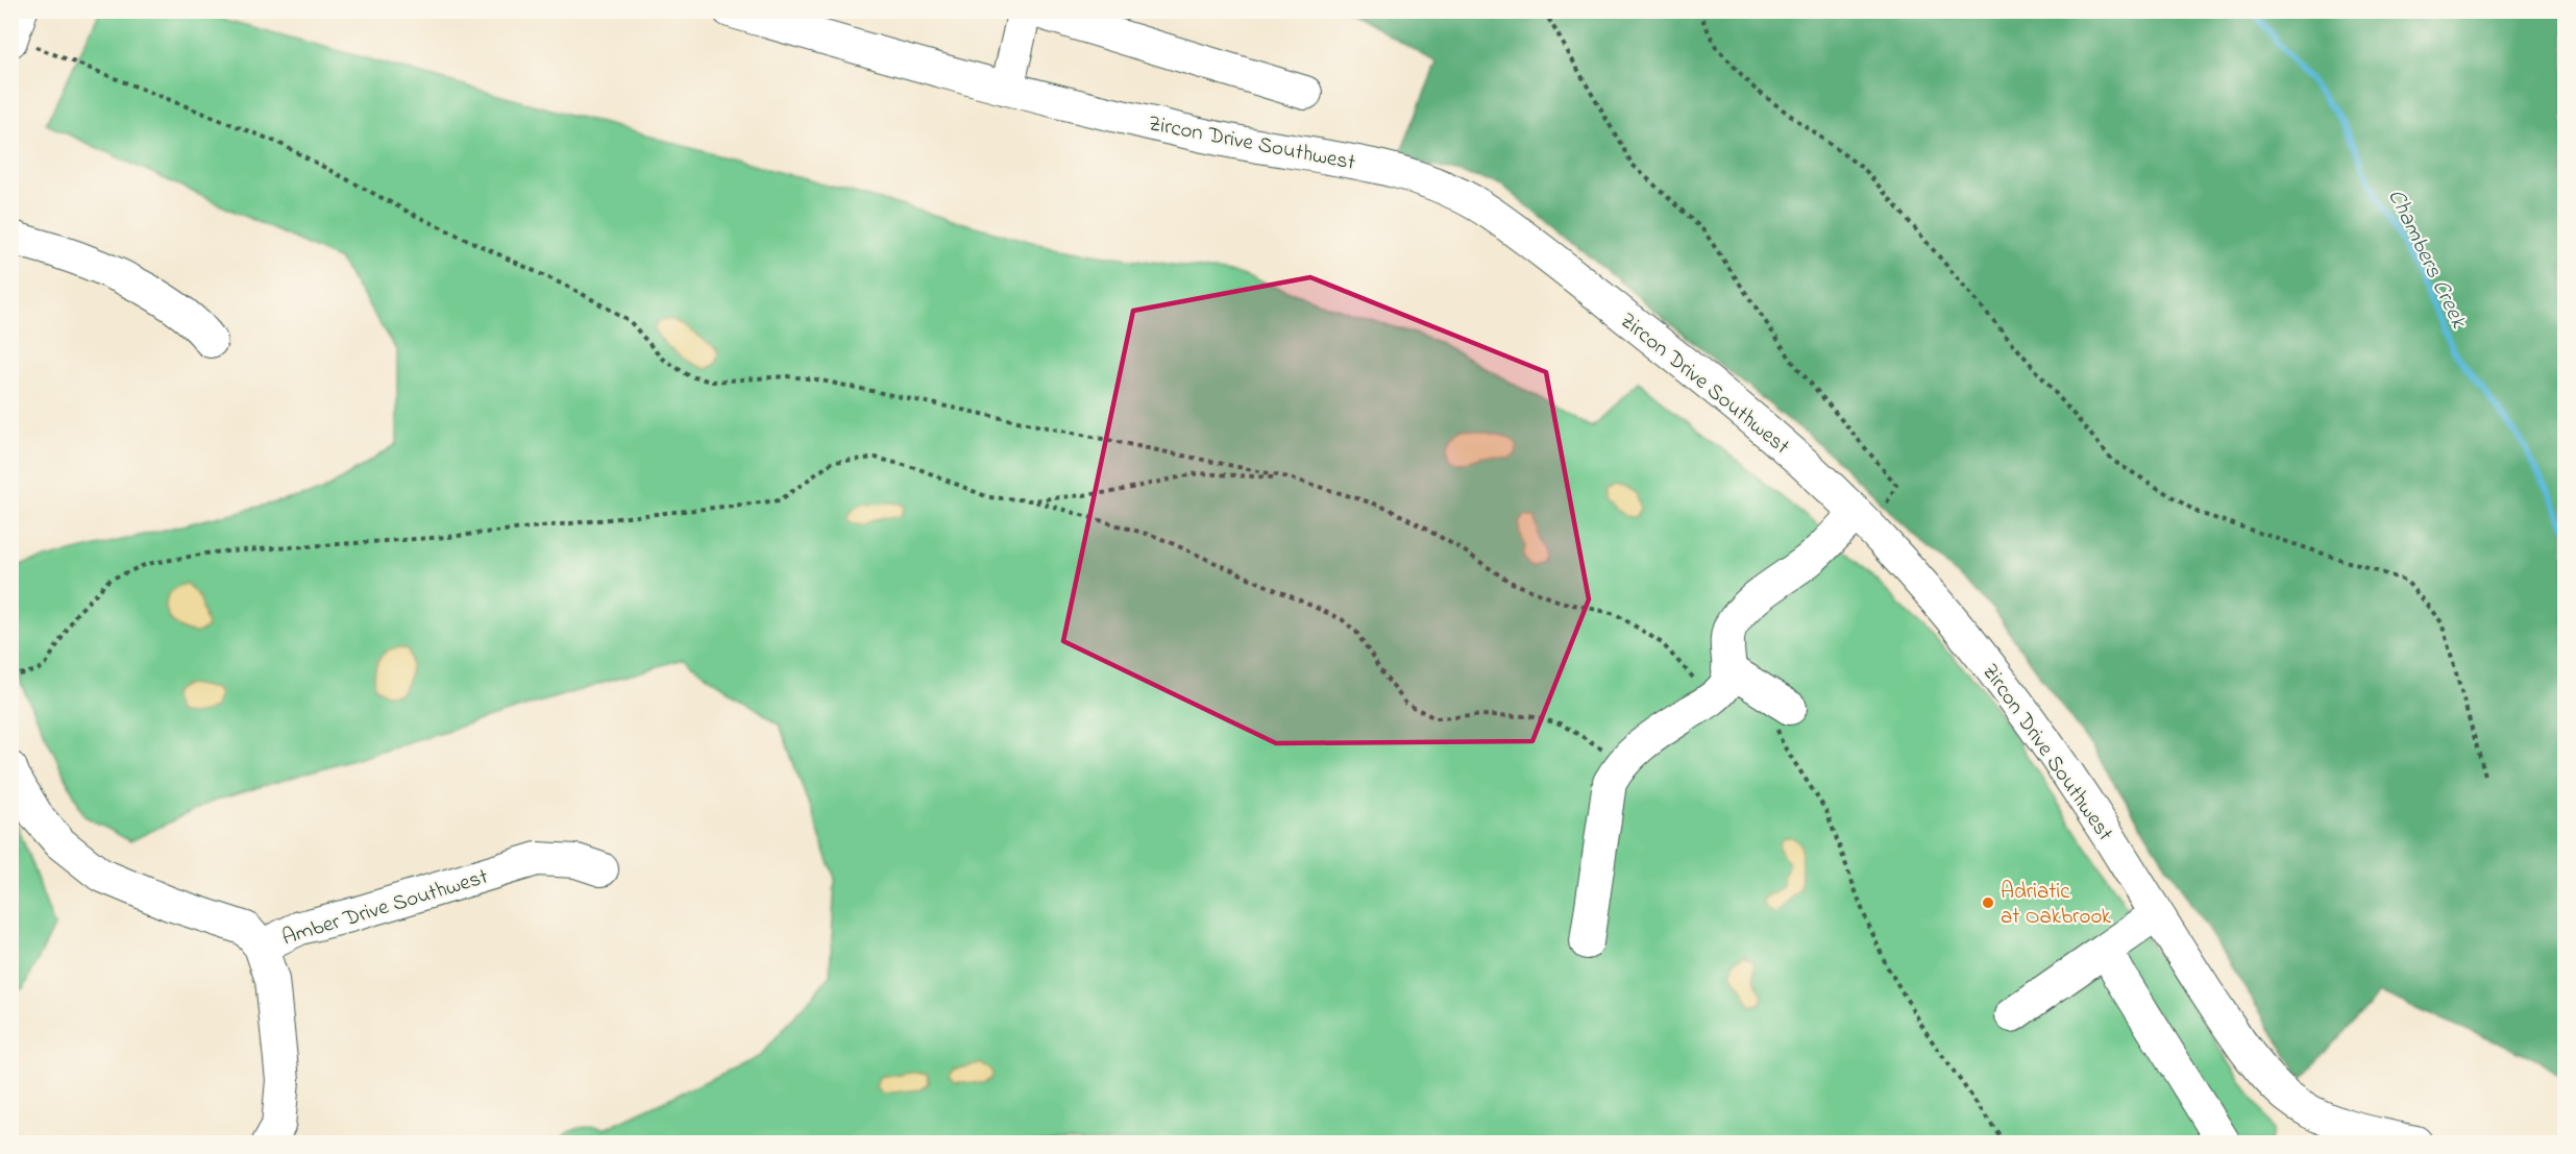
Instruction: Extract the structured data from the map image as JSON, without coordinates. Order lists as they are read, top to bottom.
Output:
{
  "streets": {
    "street": ["Zircon Drive Southwest", "Amber Drive Southwest"]
  },
  "water": ["Chambers Creek"],
  "places": ["Adriatic at Oakbrook"]
}
